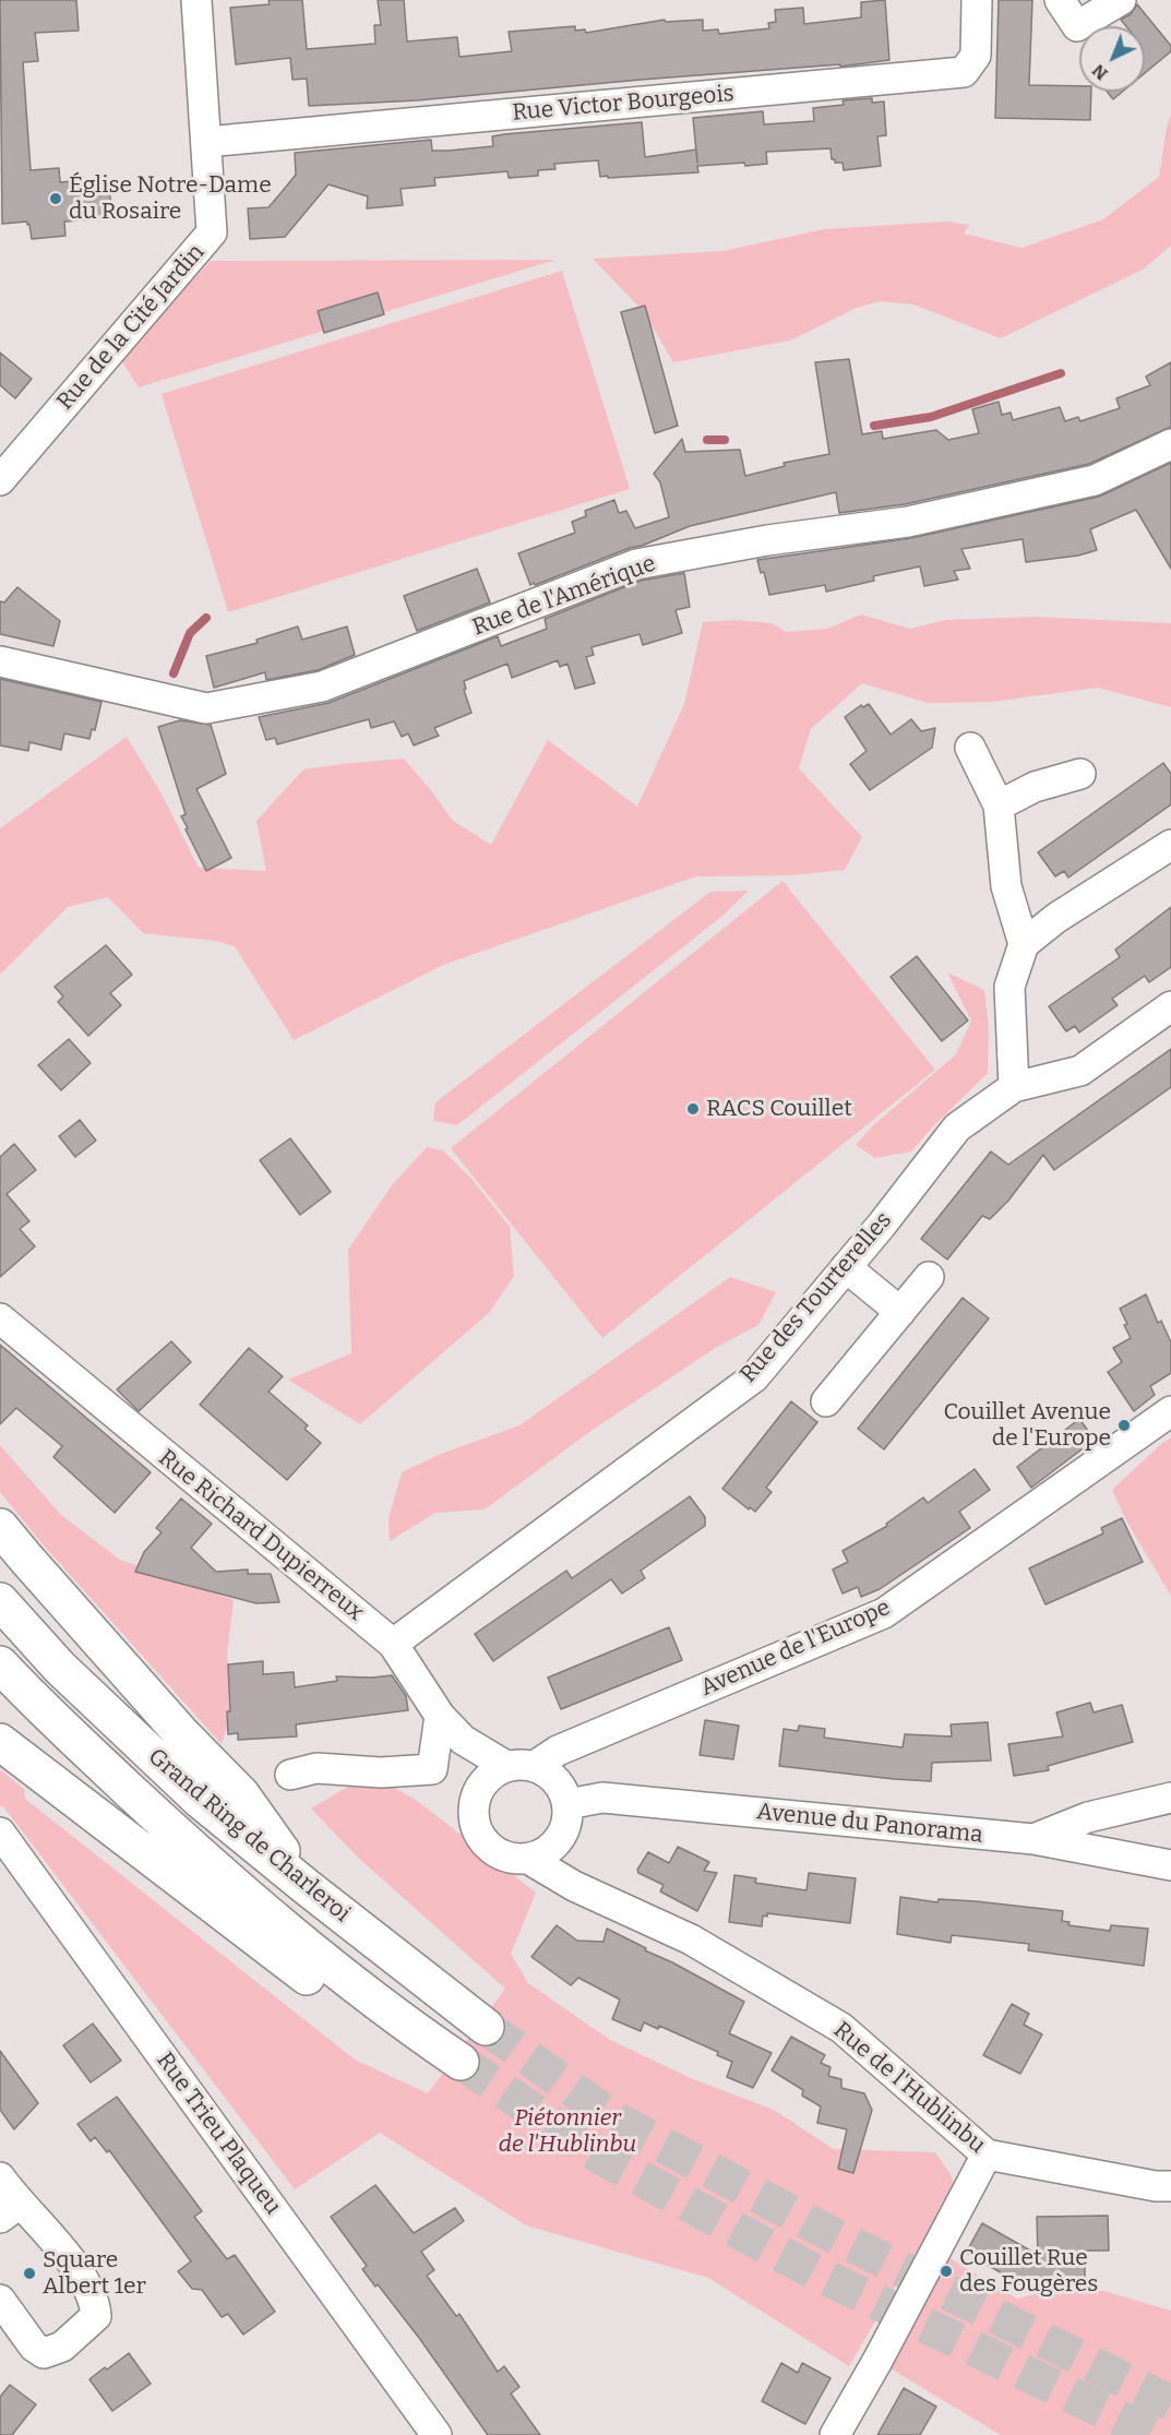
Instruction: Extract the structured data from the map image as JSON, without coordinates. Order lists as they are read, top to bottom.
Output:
{
  "streets": {
    "highway": ["Grand Ring de Charleroi"],
    "street": [
      "Rue Victor Bourgeois",
      "Rue de la Cité Jardin",
      "Rue de l'Amérique",
      "Rue des Tourterelles",
      "Rue Richard Dupierreux",
      "Avenue de l'Europe",
      "Avenue du Panorama",
      "Rue de l'Hublinbu",
      "Rue Trieu Plaqueu"
    ]
  },
  "crossings": [
    ["Rue Victor Bourgeois", "Rue de la Cité Jardin"],
    ["Rue des Tourterelles", "Rue Richard Dupierreux"],
    ["Rue Richard Dupierreux", "Avenue de l'Europe"],
    ["Rue Richard Dupierreux", "Avenue du Panorama"],
    ["Rue Richard Dupierreux", "Rue de l'Hublinbu"],
    ["Avenue de l'Europe", "Avenue du Panorama"],
    ["Avenue de l'Europe", "Rue de l'Hublinbu"],
    ["Avenue du Panorama", "Rue de l'Hublinbu"]
  ],
  "parks": ["Piétonnier de l'Hublinbu"],
  "places": [
    "Église Notre-Dame du Rosaire",
    "RACS Couillet",
    "Couillet Avenue de l'Europe",
    "Couillet Rue des Fougères",
    "Square Albert 1er"
  ],
  "north": "bottom left"
}
